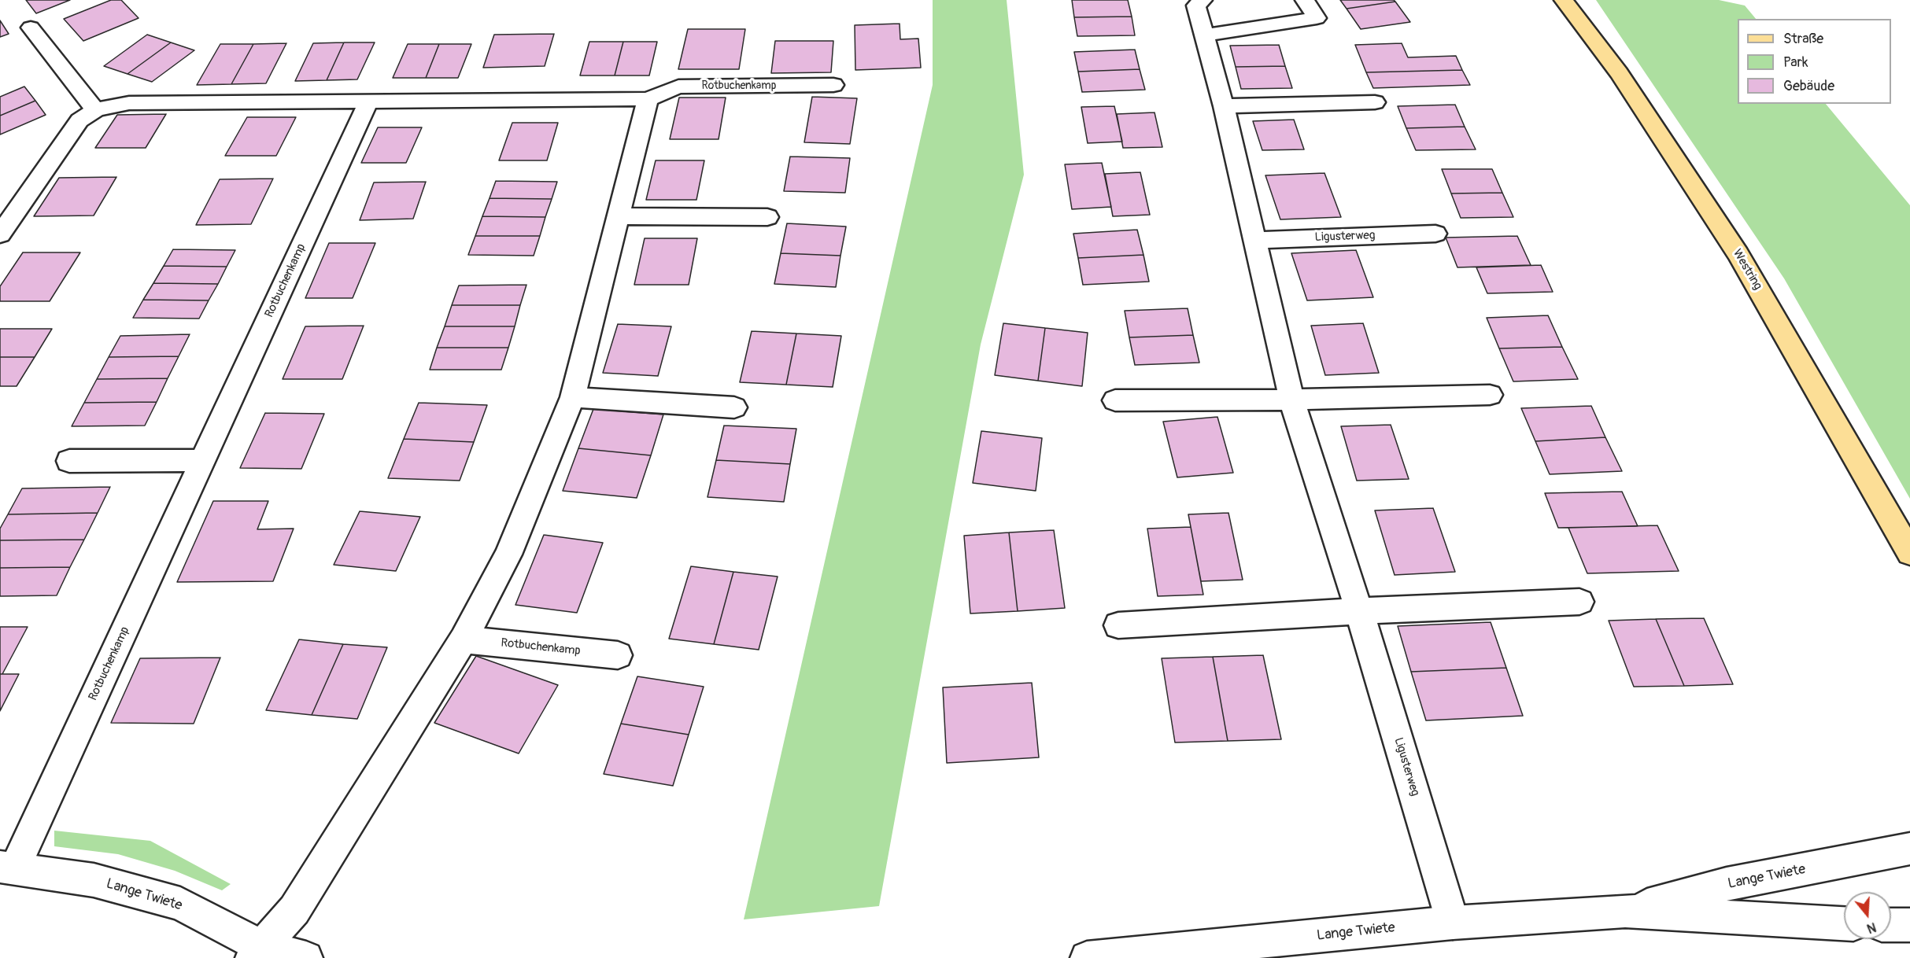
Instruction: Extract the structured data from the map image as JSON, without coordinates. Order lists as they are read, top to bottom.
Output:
{
  "streets": {
    "main road": ["Westring"],
    "street": ["Rotbuchenkamp", "Ligusterweg", "Lange Twiete"]
  },
  "crossings": [
    ["Rotbuchenkamp", "Lange Twiete"],
    ["Ligusterweg", "Lange Twiete"]
  ],
  "legend": ["Straße", "Park", "Gebäude"],
  "north": "bottom"
}
